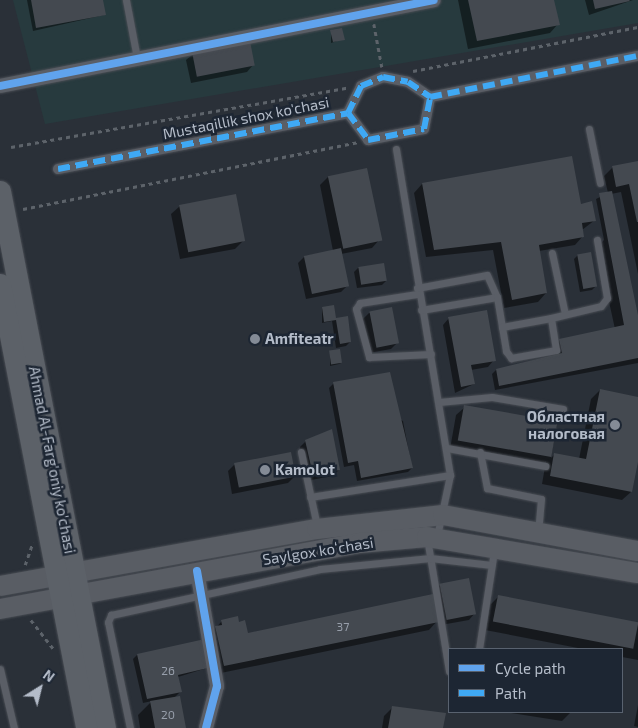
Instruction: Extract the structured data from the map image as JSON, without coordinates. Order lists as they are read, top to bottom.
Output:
{
  "streets": {
    "main road": ["Ahmad Al-Farg'oniy ko'chasi", "Saylgox koʻchasi"],
    "street": ["Mustaqillik shox ko'chasi"]
  },
  "crossings": [
    ["Ahmad Al-Farg'oniy ko'chasi", "Saylgox koʻchasi"]
  ],
  "places": ["Amfiteatr", "Областная налоговая", "Kamolot"],
  "house_numbers": ["37", "26", "20"],
  "legend": ["Cycle path", "Path"],
  "north": "top right"
}
